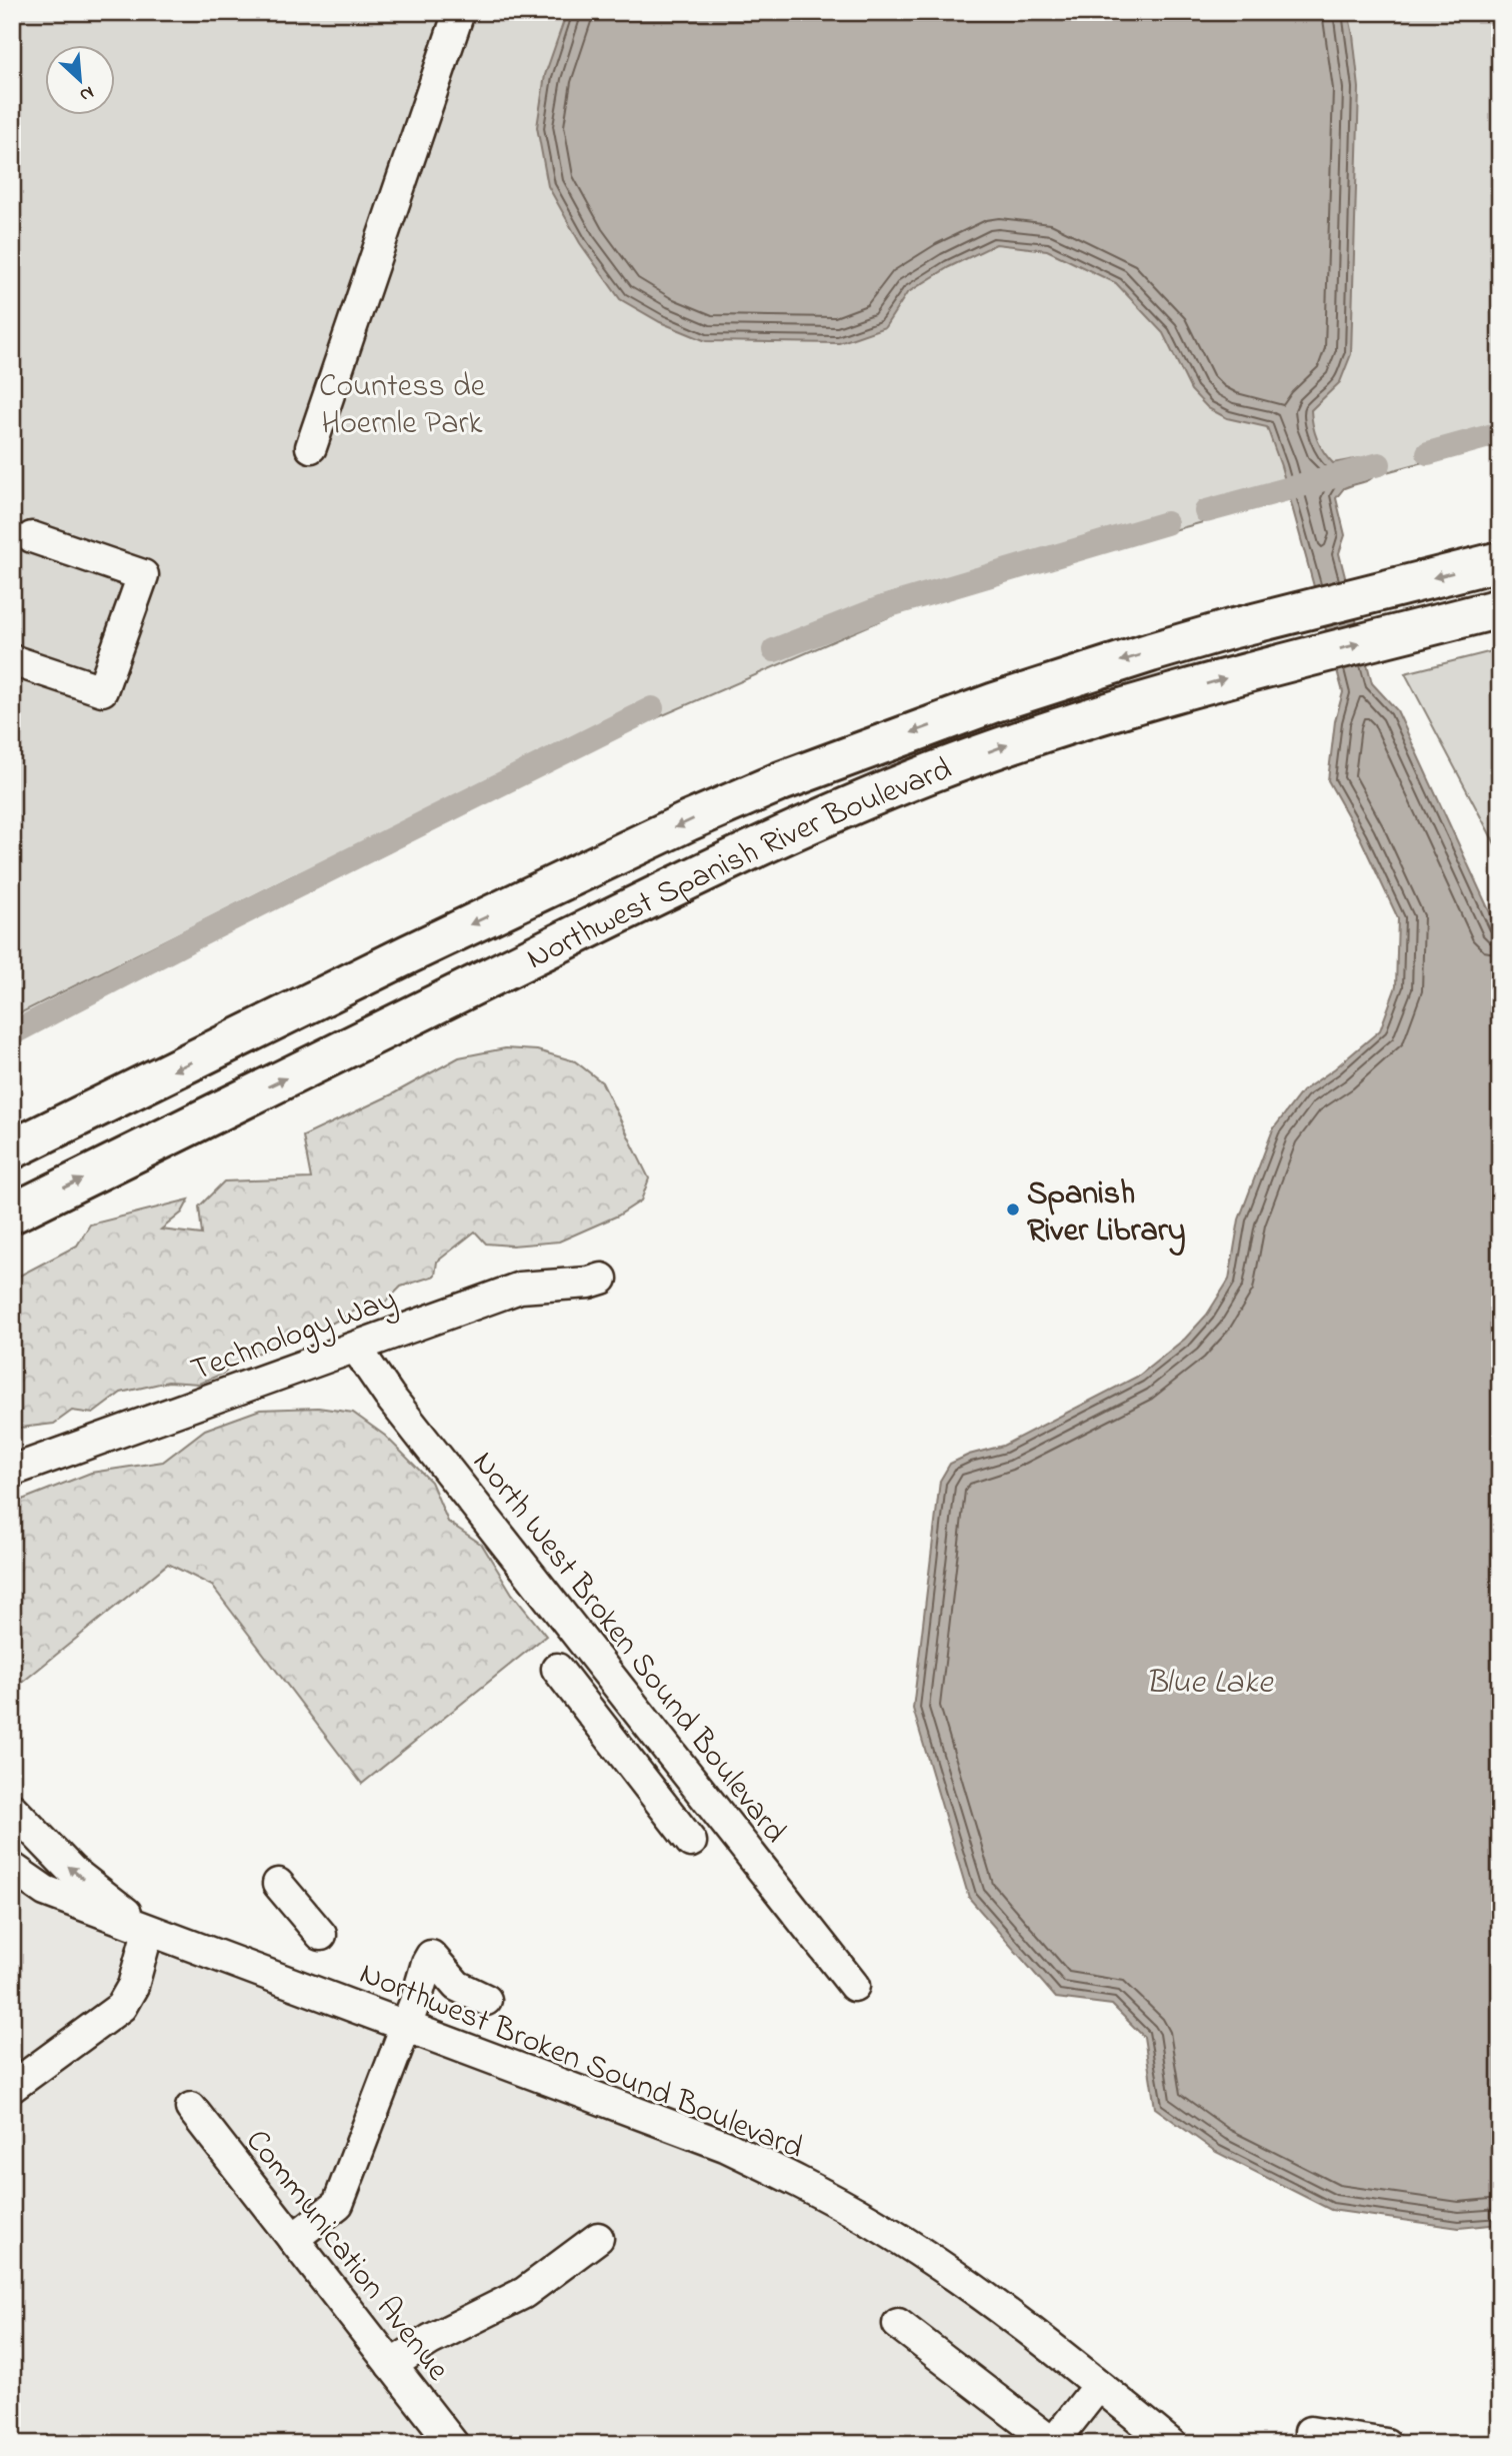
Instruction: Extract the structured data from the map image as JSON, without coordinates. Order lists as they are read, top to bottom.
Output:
{
  "streets": {
    "main road": ["Northwest Spanish River Boulevard"],
    "street": [
      "Technology Way",
      "North West Broken Sound Boulevard",
      "Northwest Broken Sound Boulevard",
      "Communication Avenue"
    ]
  },
  "crossings": [
    ["Technology Way", "North West Broken Sound Boulevard"]
  ],
  "water": ["Blue Lake"],
  "parks": ["Countess de Hoernle Park"],
  "places": ["Spanish River Library"],
  "north": "bottom right"
}
